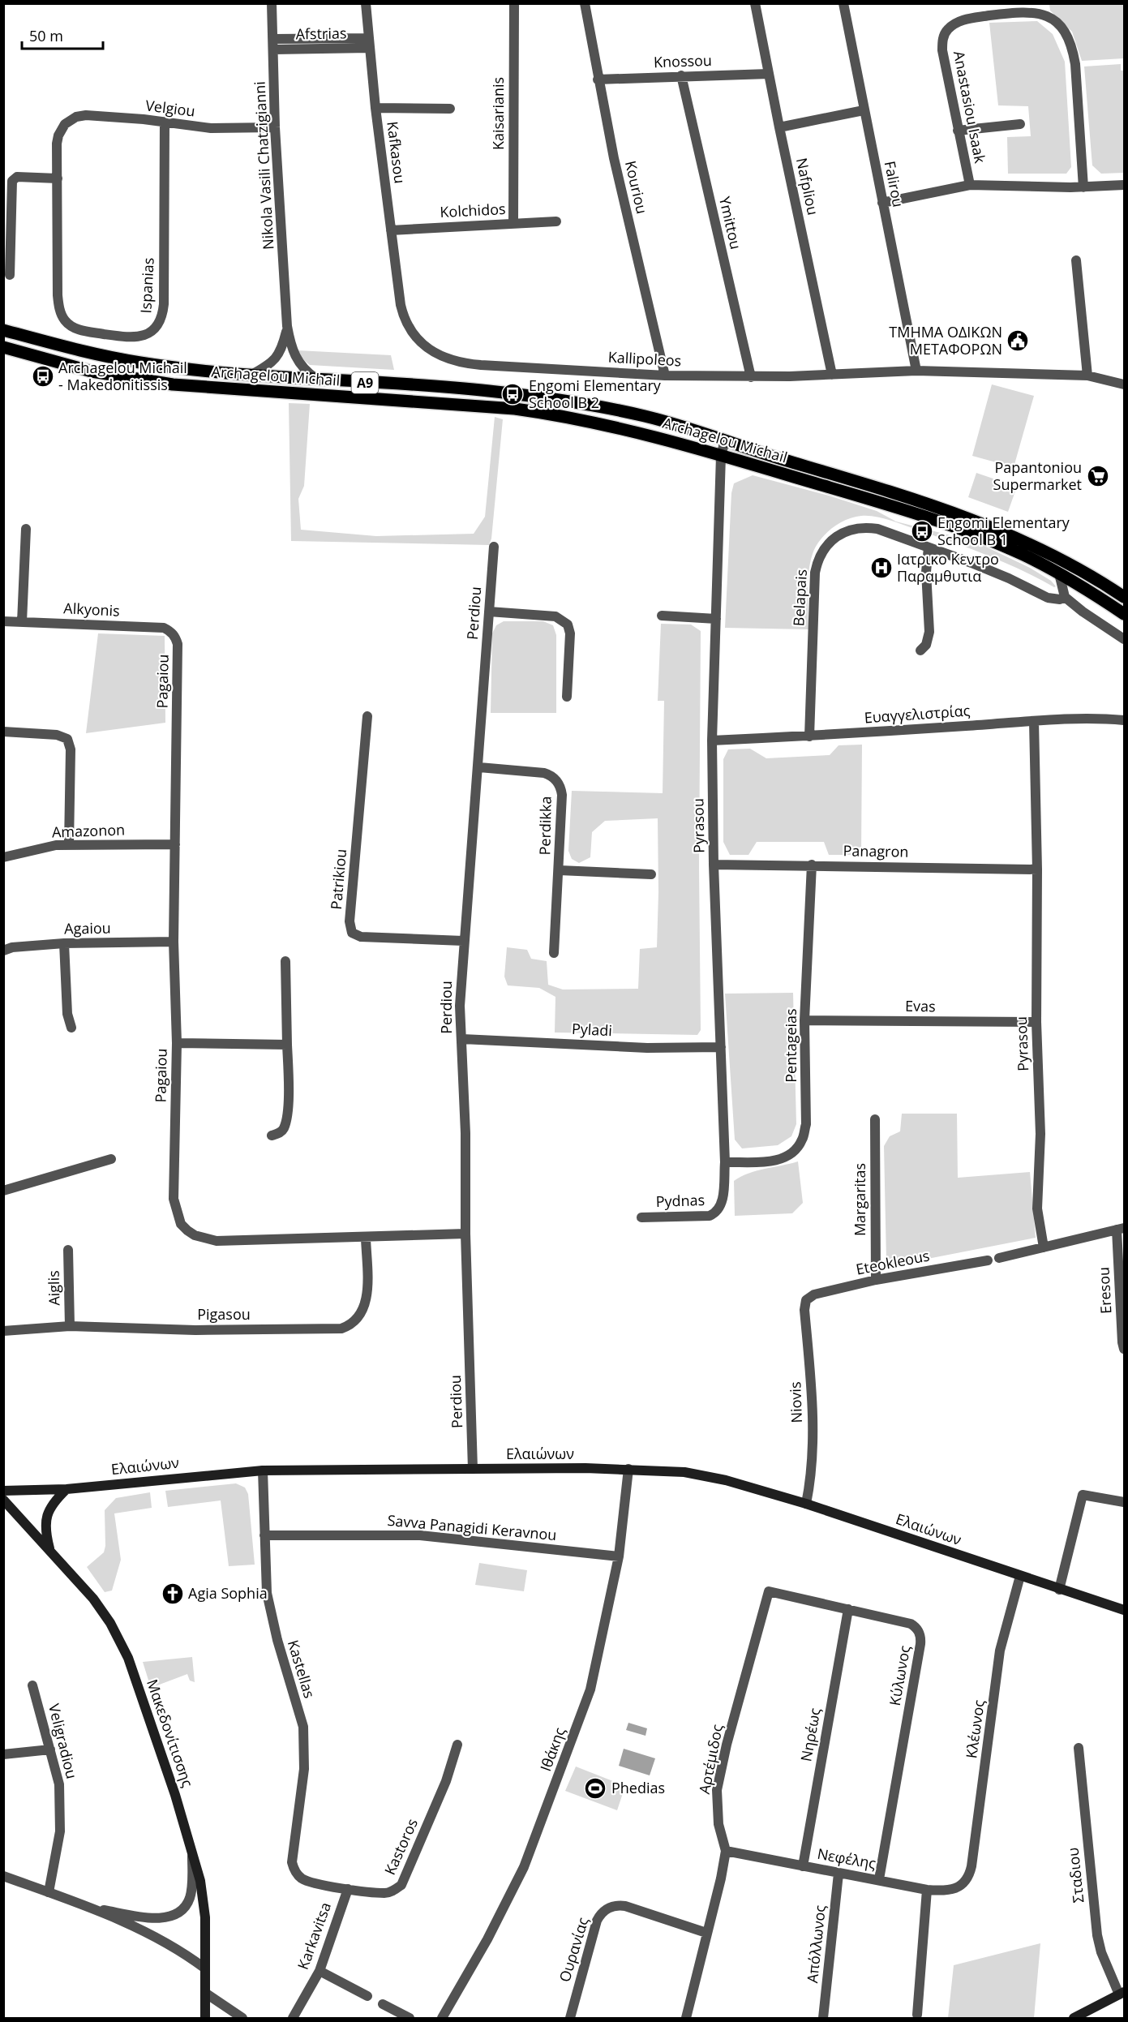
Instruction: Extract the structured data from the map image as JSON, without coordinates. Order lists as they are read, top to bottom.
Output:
{
  "streets": {
    "main road": [
      "Archagelou Michail",
      "A9",
      "Ελαιώνων",
      "Μακεδονίτισσης"
    ],
    "street": [
      "Afstrias",
      "Knossou",
      "Anastasiou Isaak",
      "Velgiou",
      "Kaisarianis",
      "Kafkasou",
      "Nikola Vasili Chatzigianni",
      "Falirou",
      "Nafpliou",
      "Kouriou",
      "Kolchidos",
      "Ymittou",
      "Ispanias",
      "Kallipoleos",
      "Belapais",
      "Alkyonis",
      "Perdiou",
      "Pagaiou",
      "Ευαγγελιστρίας",
      "Perdikka",
      "Pyrasou",
      "Amazonon",
      "Panagron",
      "Patrikiou",
      "Agaiou",
      "Evas",
      "Pyladi",
      "Pentageias",
      "Margaritas",
      "Pydnas",
      "Eteokleous",
      "Aiglis",
      "Eresou",
      "Pigasou",
      "Niovis",
      "Savva Panagidi Keravnou",
      "Kastellas",
      "Κύλωνος",
      "Κλέωνος",
      "Νηρέως",
      "Veligradiou",
      "Ιθάκης",
      "Αρτέμιδος",
      "Kastoros",
      "Νεφέλης",
      "Σταδιου",
      "Karkavitsa",
      "Απόλλωνος",
      "Ουρανίας"
    ]
  },
  "crossings": [
    ["Afstrias", "Kafkasou"],
    ["Afstrias", "Nikola Vasili Chatzigianni"],
    ["Knossou", "Nafpliou"],
    ["Knossou", "Kouriou"],
    ["Knossou", "Ymittou"],
    ["Velgiou", "Nikola Vasili Chatzigianni"],
    ["Velgiou", "Ispanias"],
    ["Kaisarianis", "Kolchidos"],
    ["Kafkasou", "Kolchidos"],
    ["Kafkasou", "Kallipoleos"],
    ["Nikola Vasili Chatzigianni", "Archagelou Michail"],
    ["Falirou", "Kallipoleos"],
    ["Nafpliou", "Kallipoleos"],
    ["Kouriou", "Kallipoleos"],
    ["Ymittou", "Kallipoleos"],
    ["Archagelou Michail", "Pyrasou"],
    ["Belapais", "Ευαγγελιστρίας"],
    ["Alkyonis", "Pagaiou"],
    ["Perdiou", "Pagaiou"],
    ["Perdiou", "Perdikka"],
    ["Perdiou", "Patrikiou"],
    ["Perdiou", "Pyladi"],
    ["Perdiou", "Ελαιώνων"],
    ["Pagaiou", "Amazonon"],
    ["Pagaiou", "Agaiou"],
    ["Pagaiou", "Pigasou"],
    ["Ευαγγελιστρίας", "Pyrasou"],
    ["Pyrasou", "Panagron"],
    ["Pyrasou", "Evas"],
    ["Pyrasou", "Pyladi"],
    ["Pyrasou", "Pentageias"],
    ["Pyrasou", "Pydnas"],
    ["Panagron", "Pentageias"],
    ["Evas", "Pentageias"],
    ["Margaritas", "Eteokleous"],
    ["Eteokleous", "Niovis"],
    ["Aiglis", "Pigasou"],
    ["Niovis", "Ελαιώνων"],
    ["Ελαιώνων", "Kastellas"],
    ["Ελαιώνων", "Κλέωνος"],
    ["Ελαιώνων", "Ιθάκης"],
    ["Savva Panagidi Keravnou", "Kastellas"],
    ["Savva Panagidi Keravnou", "Ιθάκης"],
    ["Kastellas", "Kastoros"],
    ["Κύλωνος", "Νηρέως"],
    ["Κύλωνος", "Αρτέμιδος"],
    ["Κύλωνος", "Νεφέλης"],
    ["Κλέωνος", "Νεφέλης"],
    ["Νηρέως", "Νεφέλης"],
    ["Αρτέμιδος", "Νεφέλης"],
    ["Αρτέμιδος", "Ουρανίας"],
    ["Kastoros", "Karkavitsa"],
    ["Νεφέλης", "Απόλλωνος"]
  ],
  "places": {
    "public building": ["ΤΜΗΜΑ ΟΔΙΚΩΝ ΜΕΤΑΦΟΡΩΝ"],
    "bus stop": ["Archagelou Michail - Makedonitissis", "Engomi Elementary School B 2", "Engomi Elementary School B 1"],
    "supermarket": ["Papantoniou Supermarket"],
    "hospital": ["Ιατρικο Κεντρο Παραμθυτια"],
    "church": ["Agia Sophia"],
    "sports": ["Phedias"]
  },
  "scale_bar": "50 m"
}
